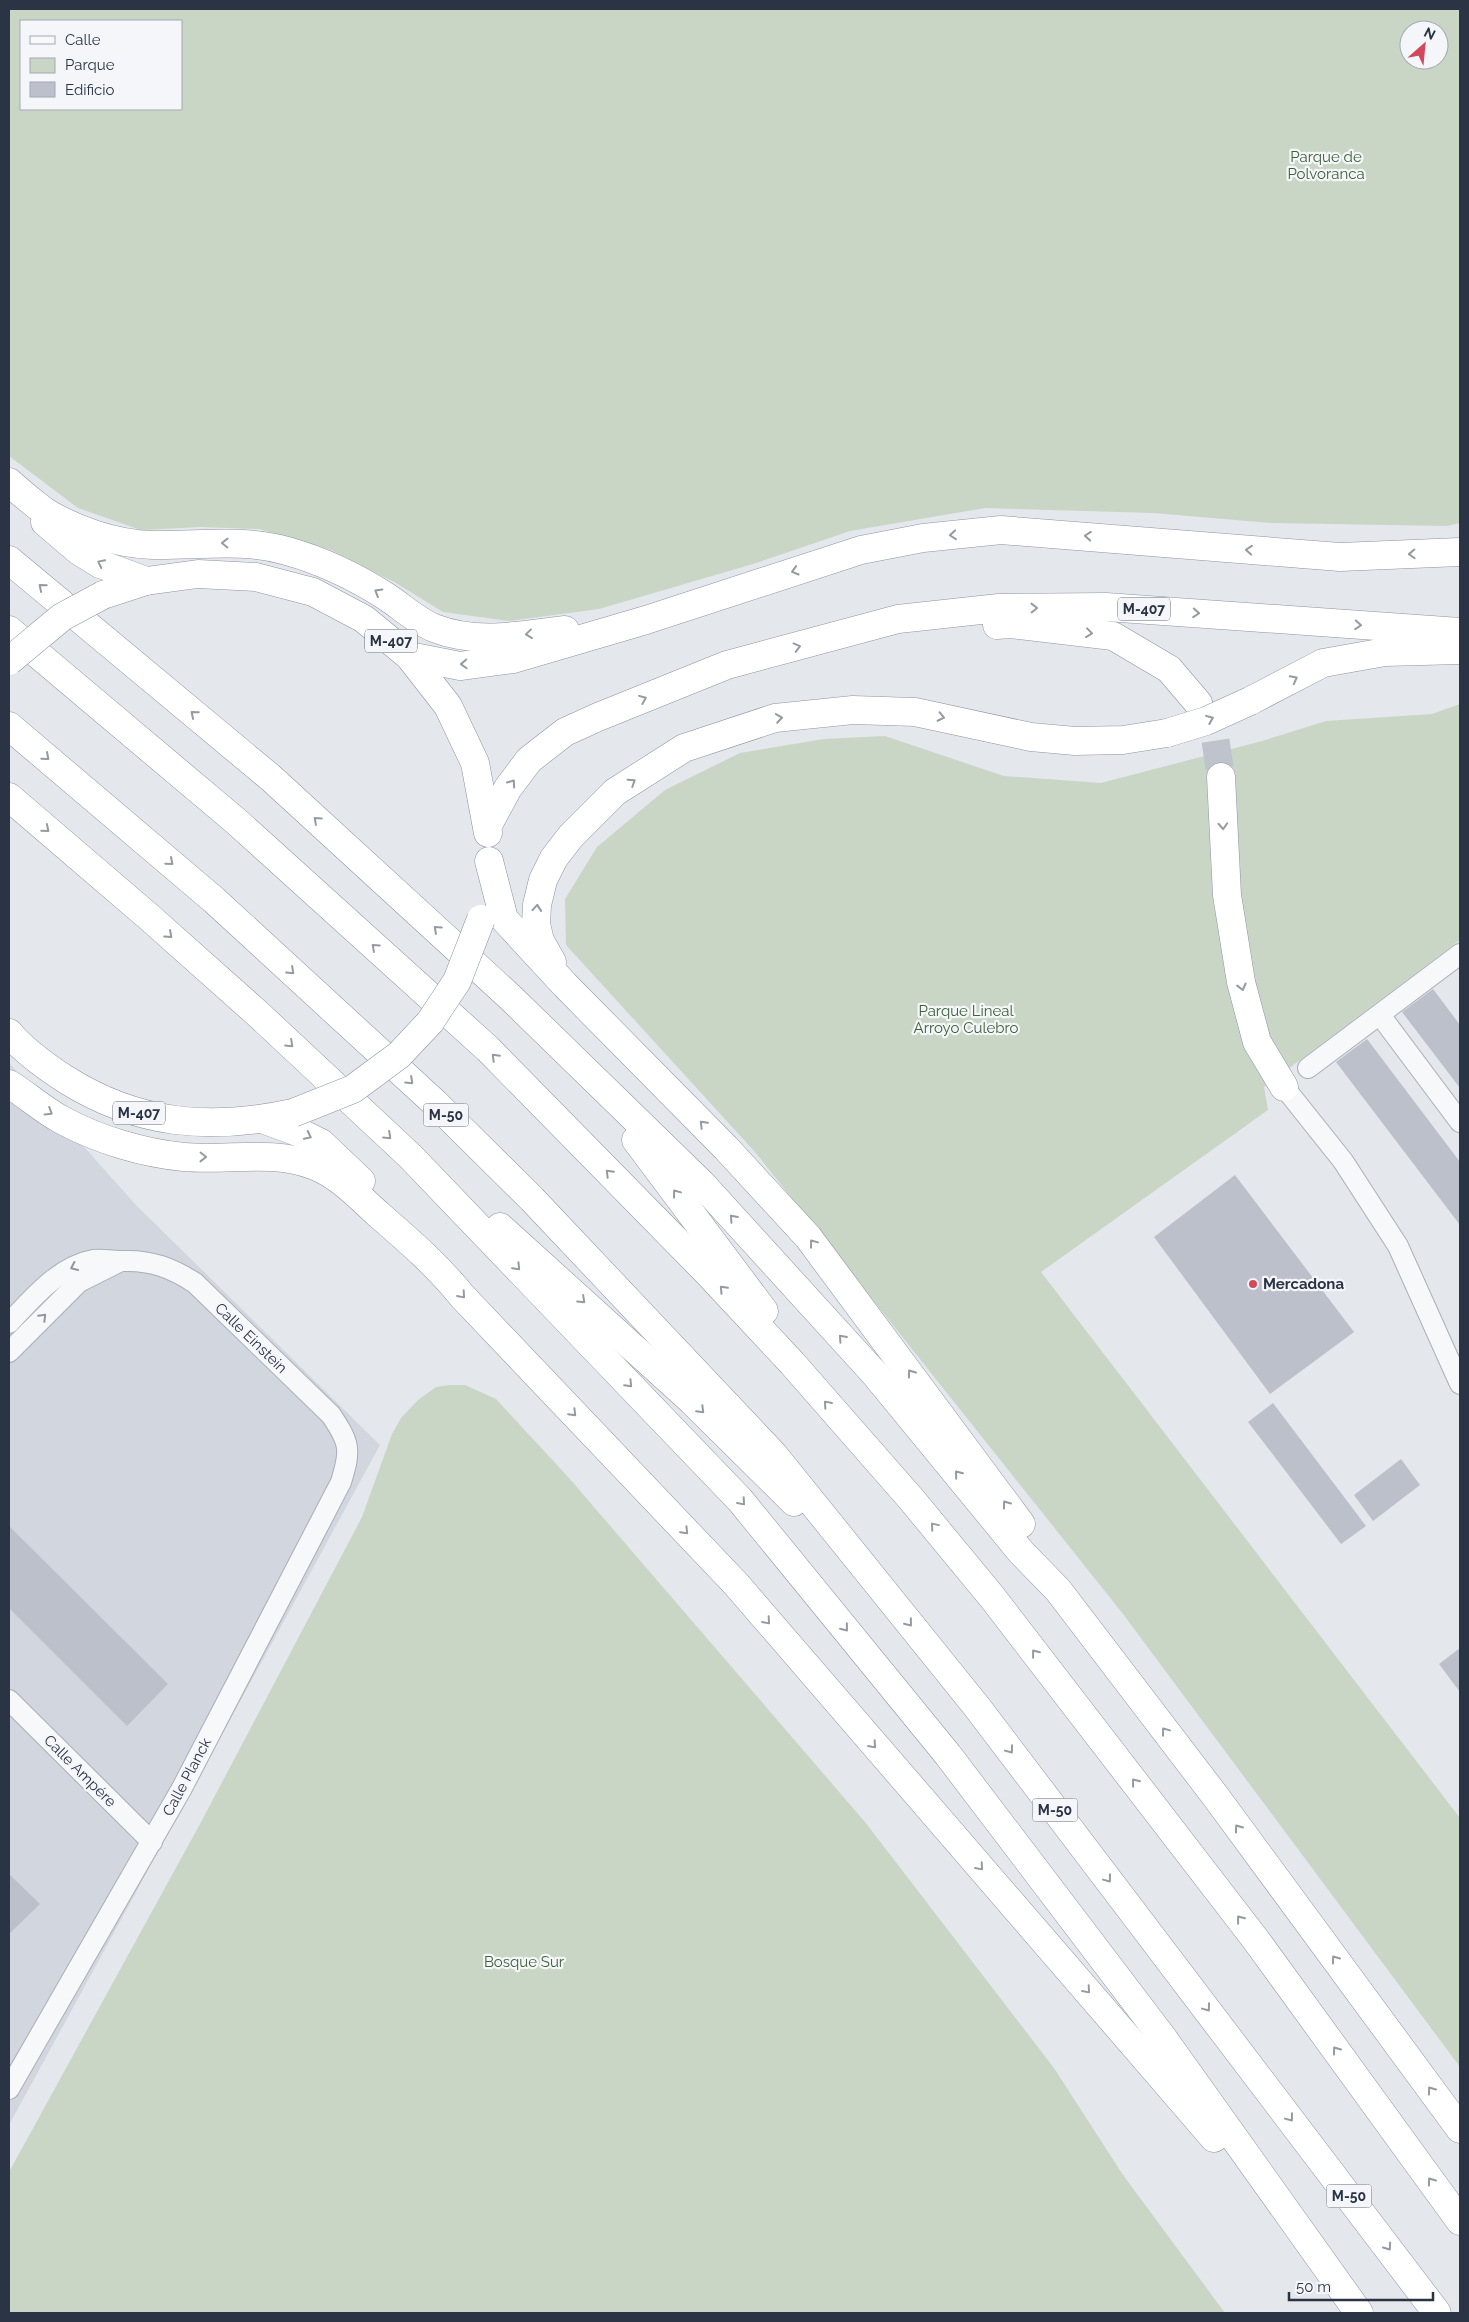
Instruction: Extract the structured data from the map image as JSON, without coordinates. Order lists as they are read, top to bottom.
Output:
{
  "streets": {
    "highway": ["M-407", "M-50"],
    "street": ["Calle Einstein", "Calle Ampére", "Calle Planck"]
  },
  "crossings": [
    ["Calle Einstein", "Calle Planck"],
    ["Calle Ampére", "Calle Planck"]
  ],
  "parks": ["Parque de Polvoranca", "Parque Lineal Arroyo Culebro", "Bosque Sur"],
  "places": ["Mercadona"],
  "legend": ["Calle", "Parque", "Edificio"],
  "scale_bar": "50 m",
  "north": "top right"
}
